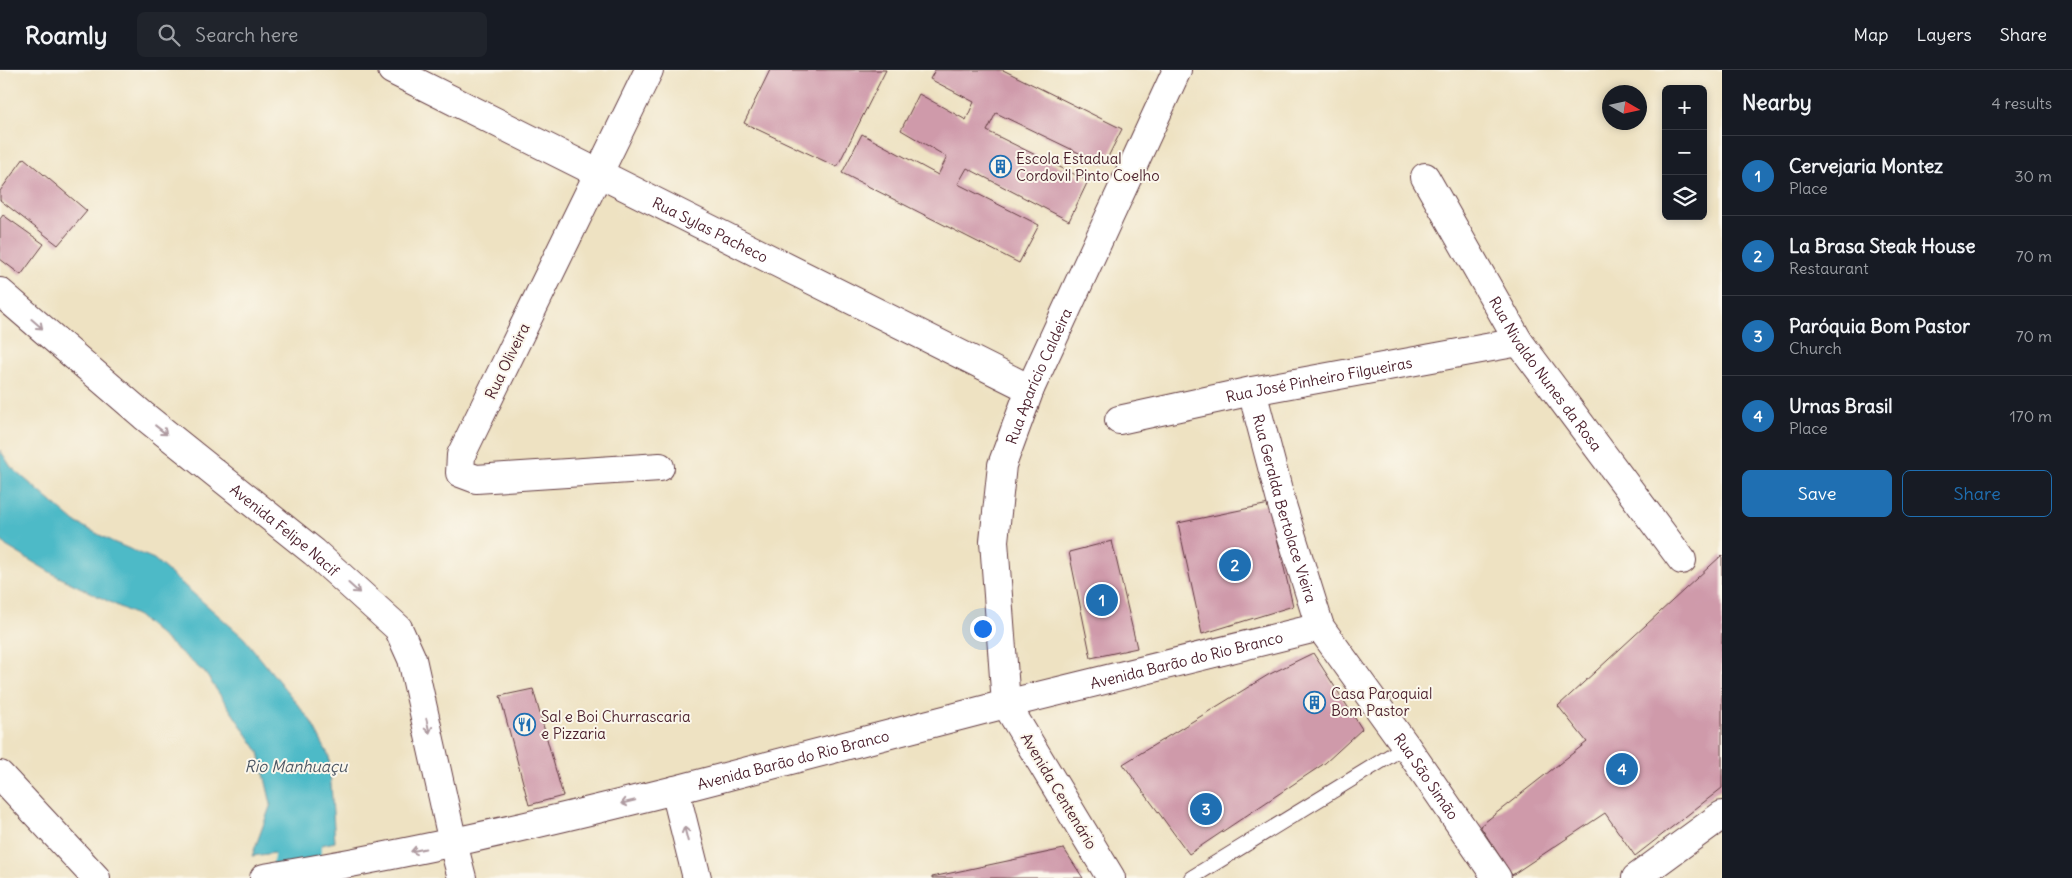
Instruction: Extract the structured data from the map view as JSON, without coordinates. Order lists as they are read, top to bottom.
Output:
{
  "streets": {
    "street": [
      "Rua Sylas Pacheco",
      "Rua Oliveira",
      "Rua Nivaldo Nunes da Rosa",
      "Rua Aparício Caldeira",
      "Rua José Pinheiro Filgueiras",
      "Rua Geralda Bertolace Vieira",
      "Avenida Felipe Nacif",
      "Avenida Barão do Rio Branco",
      "Rua São Simão",
      "Avenida Centenário"
    ]
  },
  "crossings": [
    ["Rua Sylas Pacheco", "Rua Oliveira"],
    ["Rua Sylas Pacheco", "Rua Aparício Caldeira"],
    ["Rua Nivaldo Nunes da Rosa", "Rua José Pinheiro Filgueiras"],
    ["Rua Aparício Caldeira", "Avenida Barão do Rio Branco"],
    ["Rua Aparício Caldeira", "Avenida Centenário"],
    ["Rua José Pinheiro Filgueiras", "Rua Geralda Bertolace Vieira"],
    ["Rua Geralda Bertolace Vieira", "Avenida Barão do Rio Branco"],
    ["Rua Geralda Bertolace Vieira", "Rua São Simão"],
    ["Avenida Felipe Nacif", "Avenida Barão do Rio Branco"],
    ["Avenida Barão do Rio Branco", "Rua São Simão"],
    ["Avenida Barão do Rio Branco", "Avenida Centenário"]
  ],
  "one_way": ["Avenida Felipe Nacif", "Avenida Barão do Rio Branco"],
  "water": ["Rio Manhuaçu"],
  "places": {
    "building": ["Escola Estadual Cordovil Pinto Coelho", "Casa Paroquial Bom Pastor"],
    "restaurant": ["Sal e Boi Churrascaria e Pizzaria"]
  },
  "north": "right",
  "page": {
    "header": "Roamly",
    "search": "Search here",
    "nav": ["Map", "Layers", "Share"],
    "heading": ["Nearby", "4 results"],
    "map_buttons": ["+", "−"],
    "list": [
      {
        "mark": "1",
        "name": "Cervejaria Montez",
        "note": "Place",
        "value": "30 m"
      },
      {
        "mark": "2",
        "name": "La Brasa Steak House",
        "note": "Restaurant",
        "value": "70 m"
      },
      {
        "mark": "3",
        "name": "Paróquia Bom Pastor",
        "note": "Church",
        "value": "70 m"
      },
      {
        "mark": "4",
        "name": "Urnas Brasil",
        "note": "Place",
        "value": "170 m"
      }
    ],
    "buttons": ["Save", "Share"],
    "pins": [
      "2",
      "1",
      "4",
      "3"
    ]
  }
}
